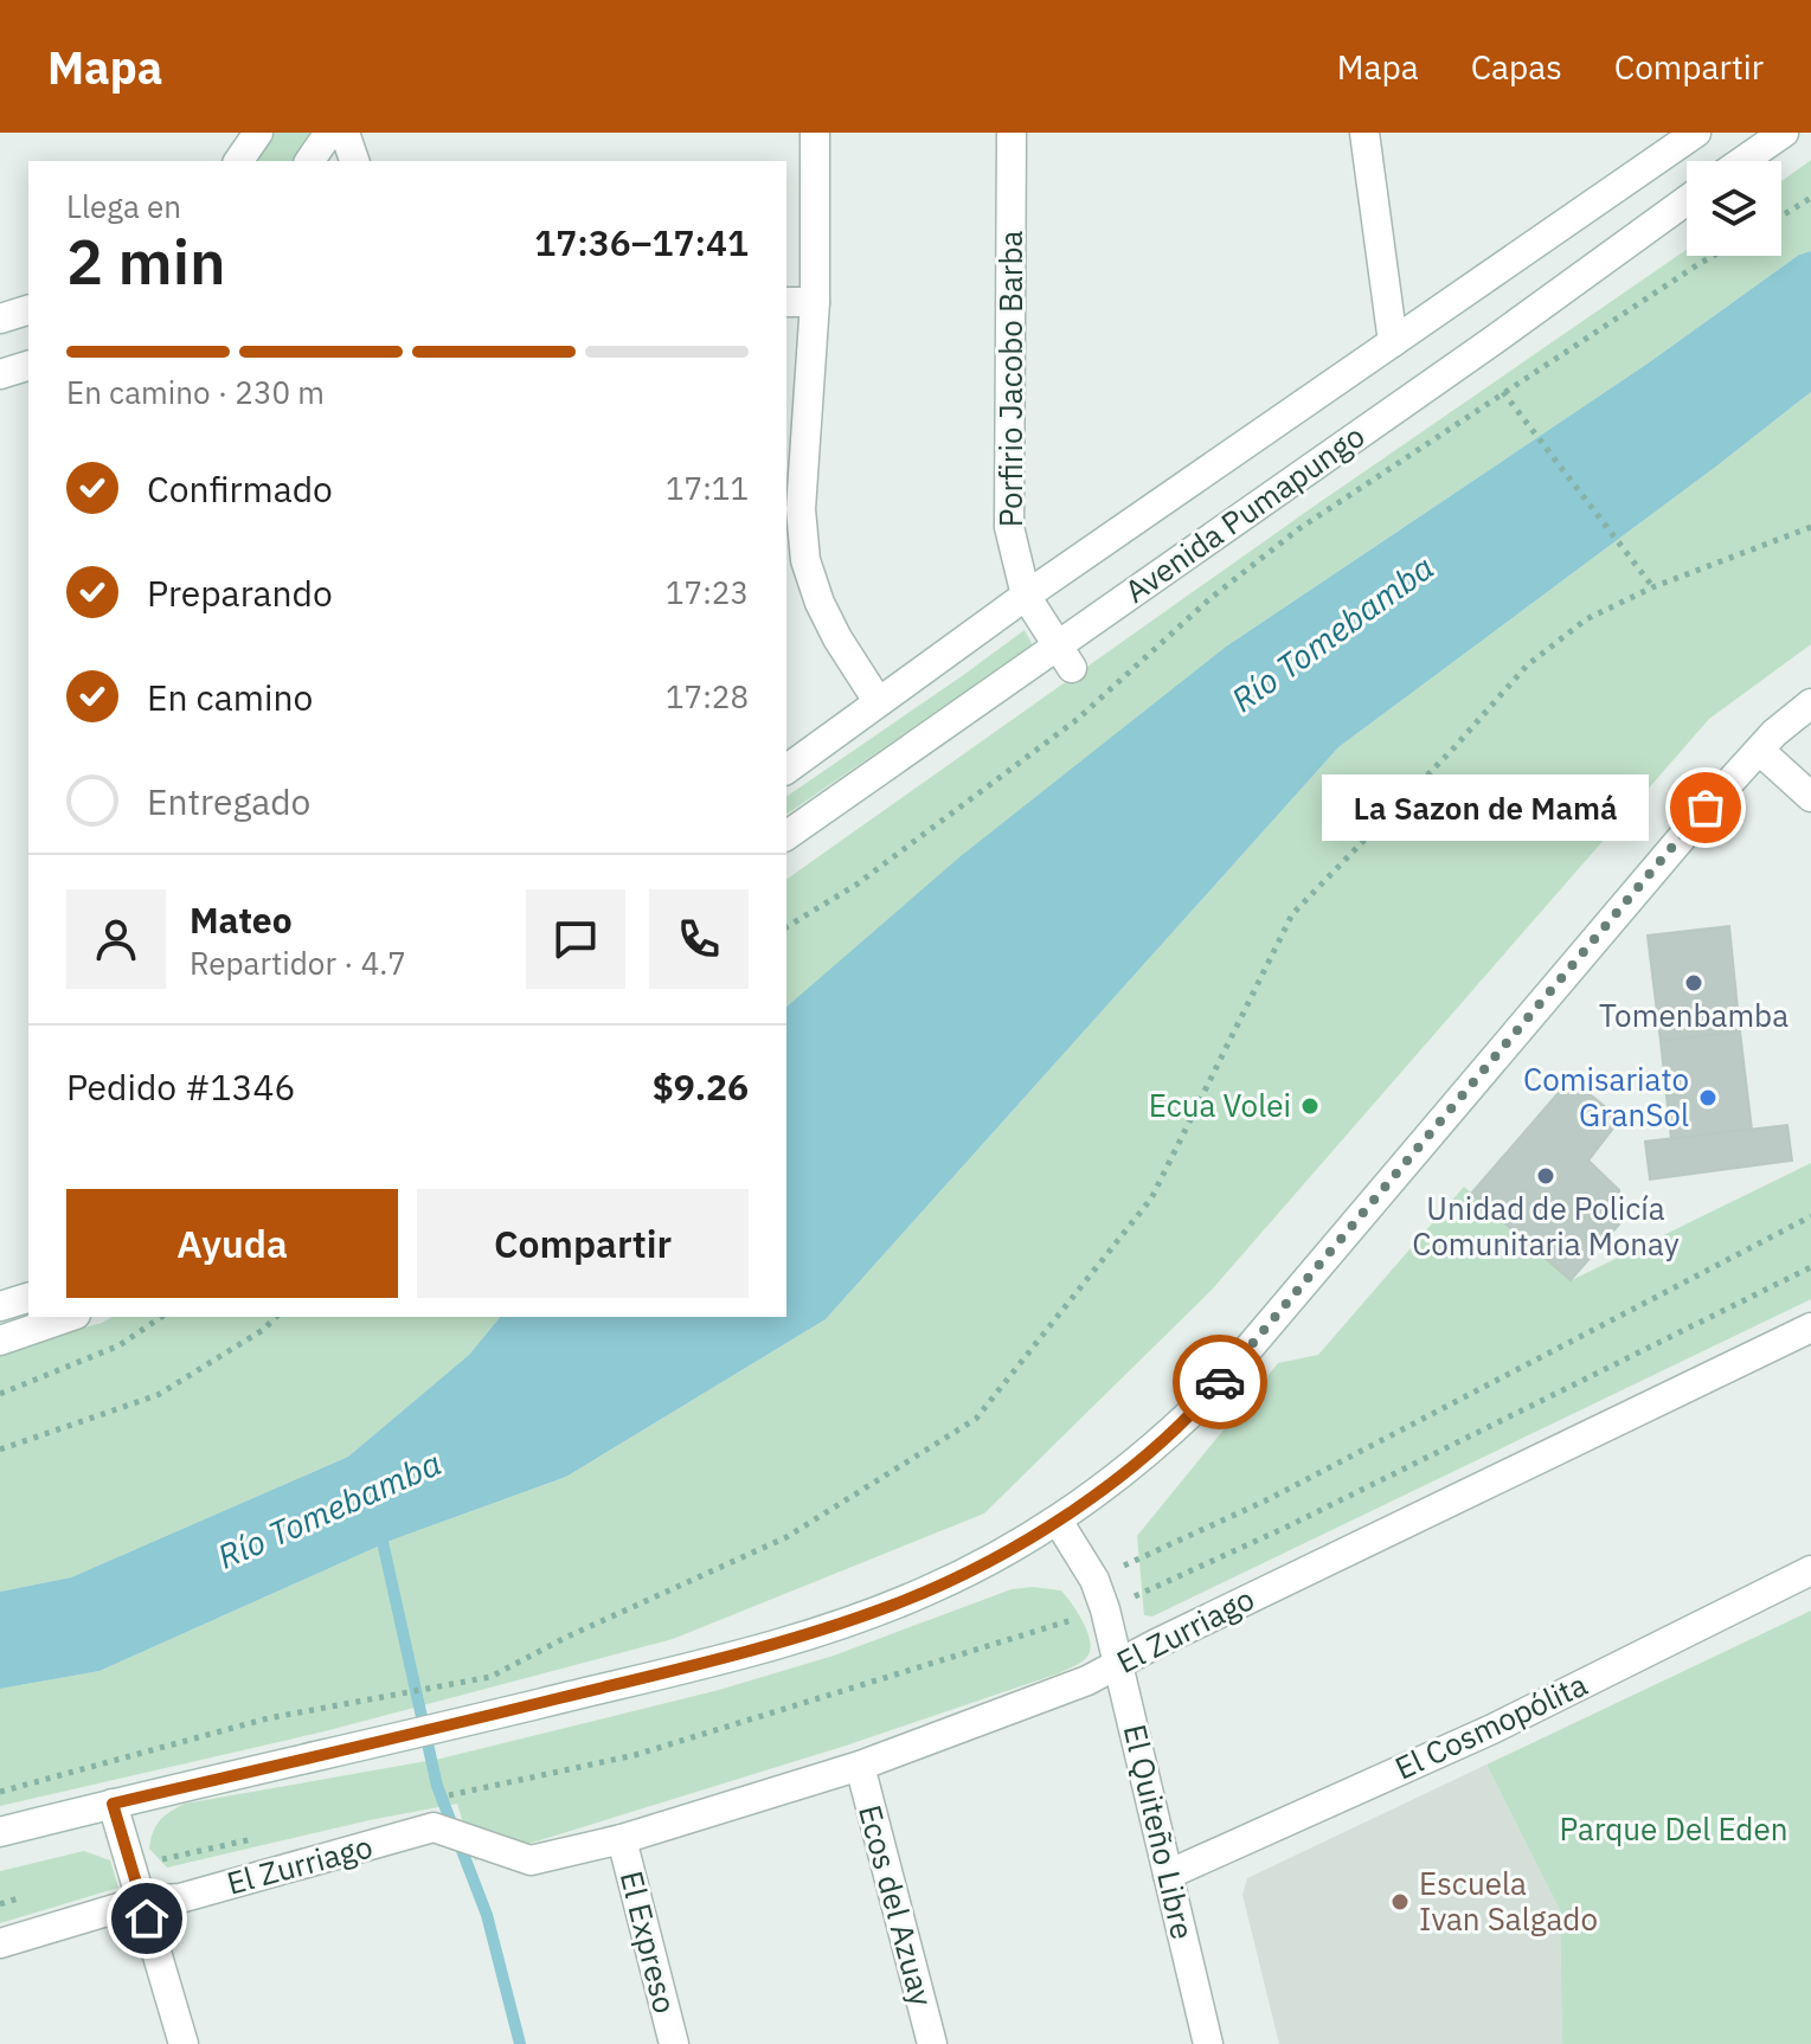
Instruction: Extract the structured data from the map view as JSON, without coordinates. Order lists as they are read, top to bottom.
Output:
{
  "streets": {
    "street": [
      "Porfirio Jacobo Barba",
      "Avenida Pumapungo",
      "El Zurriago",
      "El Cosmopólita",
      "El Quiteño Libre",
      "Ecos del Azuay",
      "El Expreso"
    ]
  },
  "crossings": [
    ["Porfirio Jacobo Barba", "Avenida Pumapungo"],
    ["El Zurriago", "El Quiteño Libre"],
    ["El Zurriago", "Ecos del Azuay"],
    ["El Zurriago", "El Expreso"],
    ["El Cosmopólita", "El Quiteño Libre"]
  ],
  "water": ["Río Tomebamba"],
  "parks": ["Parque Del Eden"],
  "places": [
    "La Sazon de Mamá",
    "Tomenbamba",
    "Comisariato GranSol",
    "Ecua Volei",
    "Unidad de Policía Comunitaria Monay",
    "Escuela Ivan Salgado"
  ],
  "page": {
    "header": "Mapa",
    "nav": ["Mapa", "Capas", "Compartir"],
    "heading": ["2 min", "Llega en", "17:36–17:41"],
    "panel": [
      "Mateo",
      "Repartidor · 4.7",
      "Pedido #1346",
      "$9.26"
    ],
    "bar": "En camino · 230 m",
    "list": [
      ["Confirmado", "17:11"],
      ["Preparando", "17:23"],
      ["En camino", "17:28"],
      "Entregado"
    ],
    "bubble": "La Sazon de Mamá",
    "buttons": ["Ayuda", "Compartir"]
  }
}
